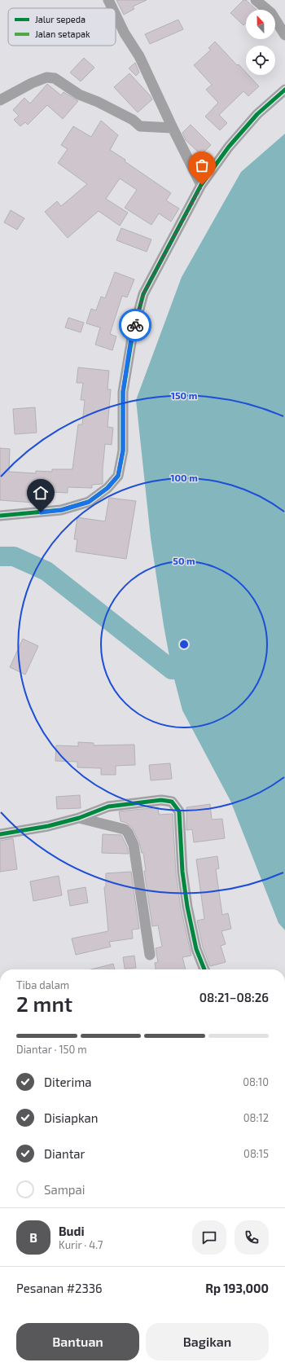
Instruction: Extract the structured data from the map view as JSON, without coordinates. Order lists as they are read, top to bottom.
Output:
{
  "legend": ["Jalur sepeda", "Jalan setapak"],
  "north": "top",
  "page": {
    "heading": ["2 mnt", "Tiba dalam", "08:21–08:26"],
    "panel": [
      "Budi",
      "Kurir · 4.7",
      "Pesanan #2336",
      "Rp 193,000"
    ],
    "bar": "Diantar · 150 m",
    "list": [
      ["Diterima", "08:10"],
      ["Disiapkan", "08:12"],
      ["Diantar", "08:15"],
      "Sampai"
    ],
    "round": "B",
    "buttons": ["Bantuan", "Bagikan"]
  },
  "rings": ["150 m", "100 m", "50 m"]
}
